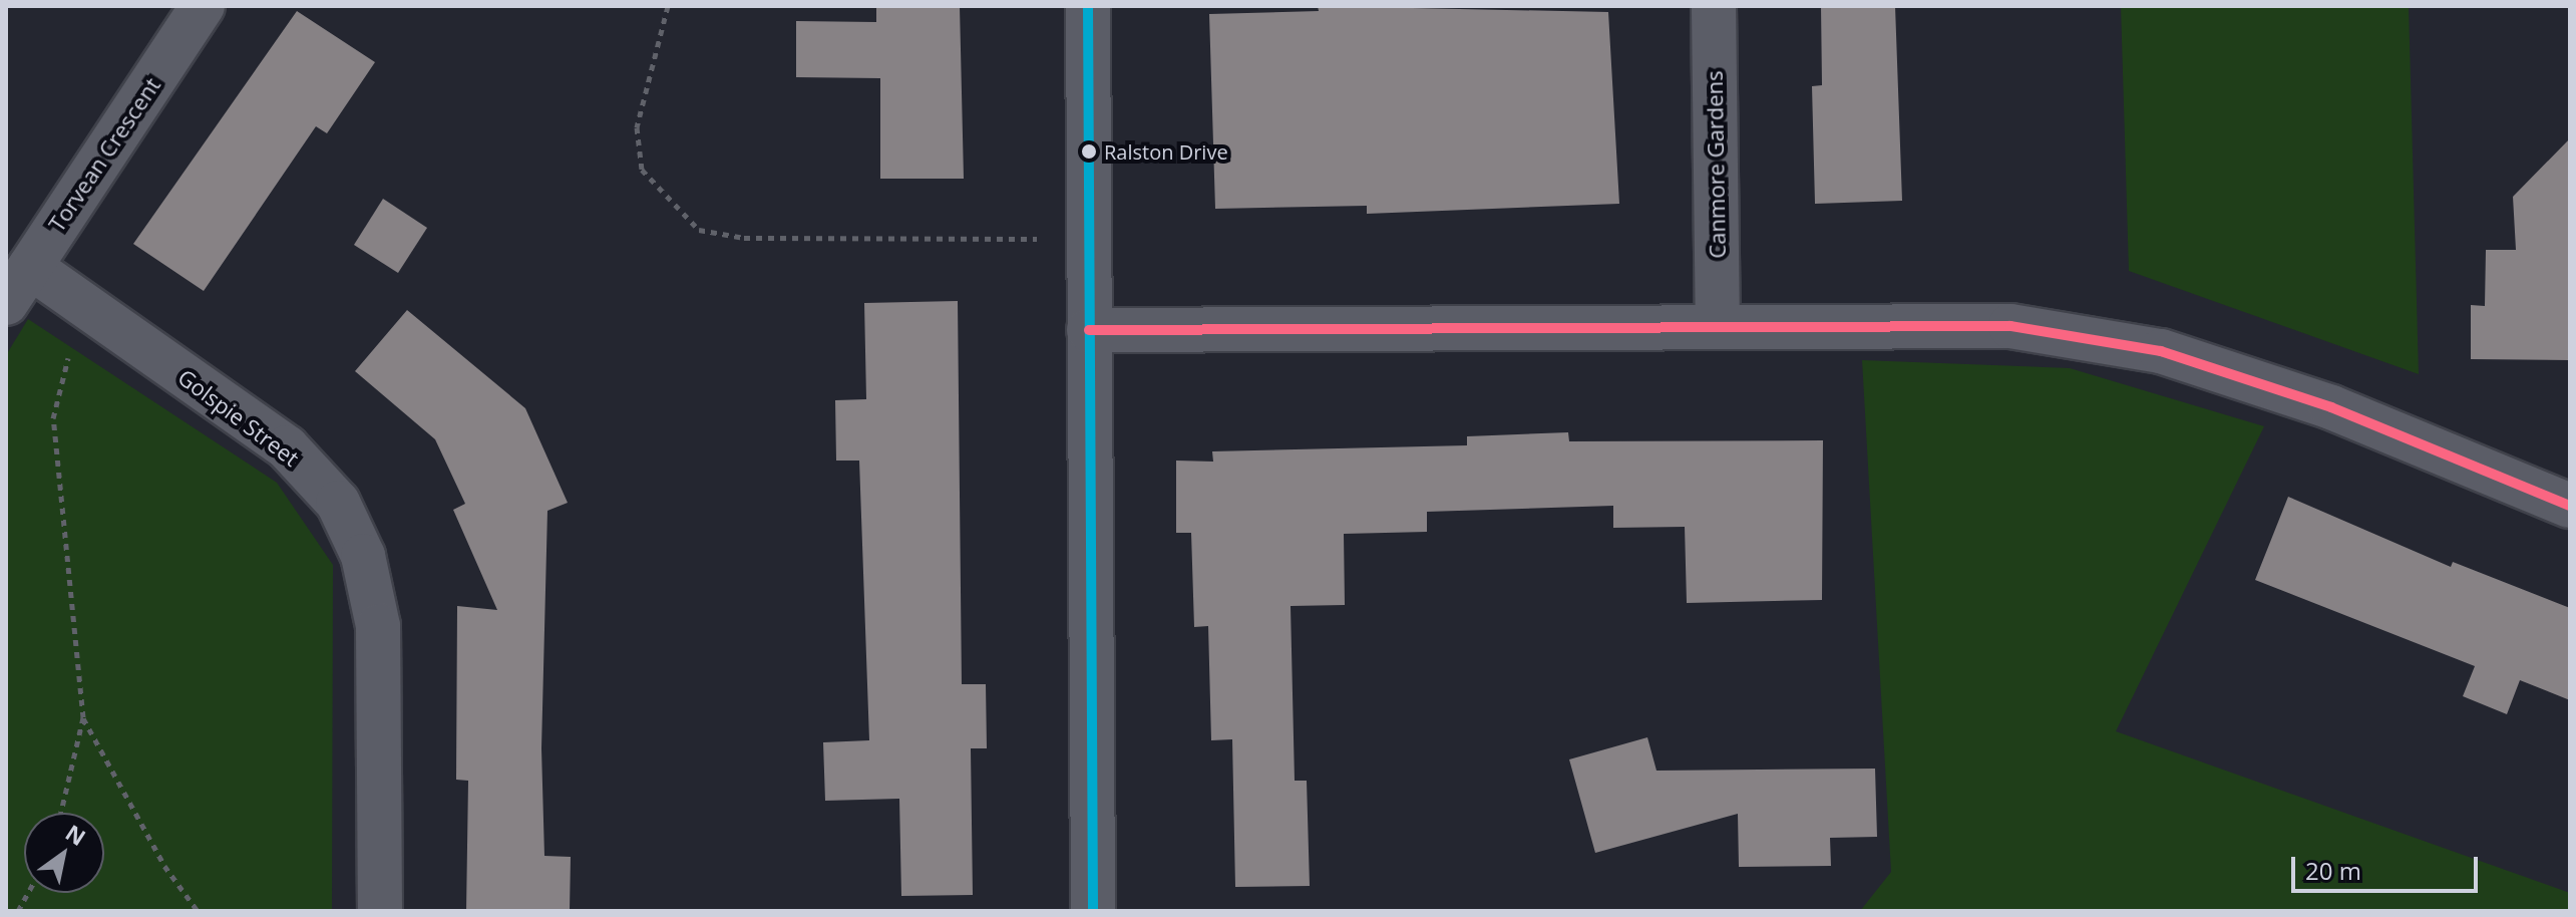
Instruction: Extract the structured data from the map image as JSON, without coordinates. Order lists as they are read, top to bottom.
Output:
{
  "streets": {
    "street": ["Torvean Crescent", "Canmore Gardens", "Golspie Street"]
  },
  "crossings": [
    ["Torvean Crescent", "Golspie Street"]
  ],
  "places": ["Ralston Drive"],
  "scale_bar": "20 m",
  "north": "top right"
}
